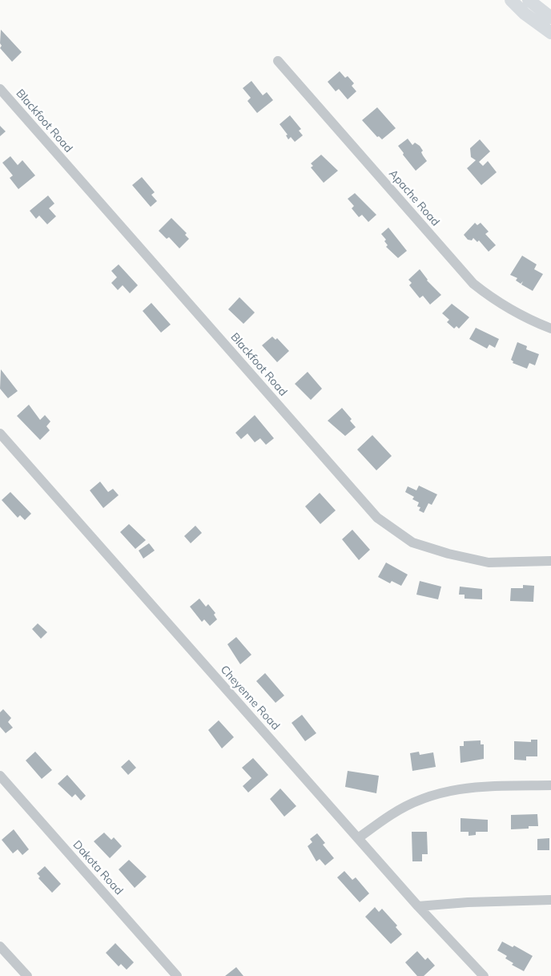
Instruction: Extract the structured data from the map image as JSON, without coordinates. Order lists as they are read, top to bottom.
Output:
{
  "streets": {
    "street": [
      "Blackfoot Road",
      "Apache Road",
      "Cheyenne Road",
      "Dakota Road"
    ]
  }
}
